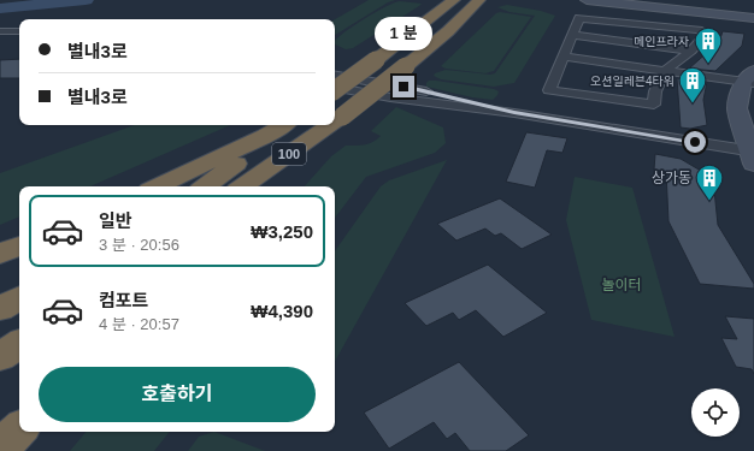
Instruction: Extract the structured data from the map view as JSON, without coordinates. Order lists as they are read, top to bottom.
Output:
{
  "streets": {
    "highway": ["100"]
  },
  "parks": ["놀이터"],
  "places": {
    "building": ["메인프라자", "오션일레븐4타워", "상가동"]
  },
  "page": {
    "bubble": "1 분",
    "banner": ["별내3로", "별내3로"],
    "list": [
      {
        "name": "일반",
        "note": "3 분 · 20:56",
        "value": "₩3,250"
      },
      {
        "name": "컴포트",
        "note": "4 분 · 20:57",
        "value": "₩4,390"
      }
    ],
    "buttons": "호출하기"
  }
}
